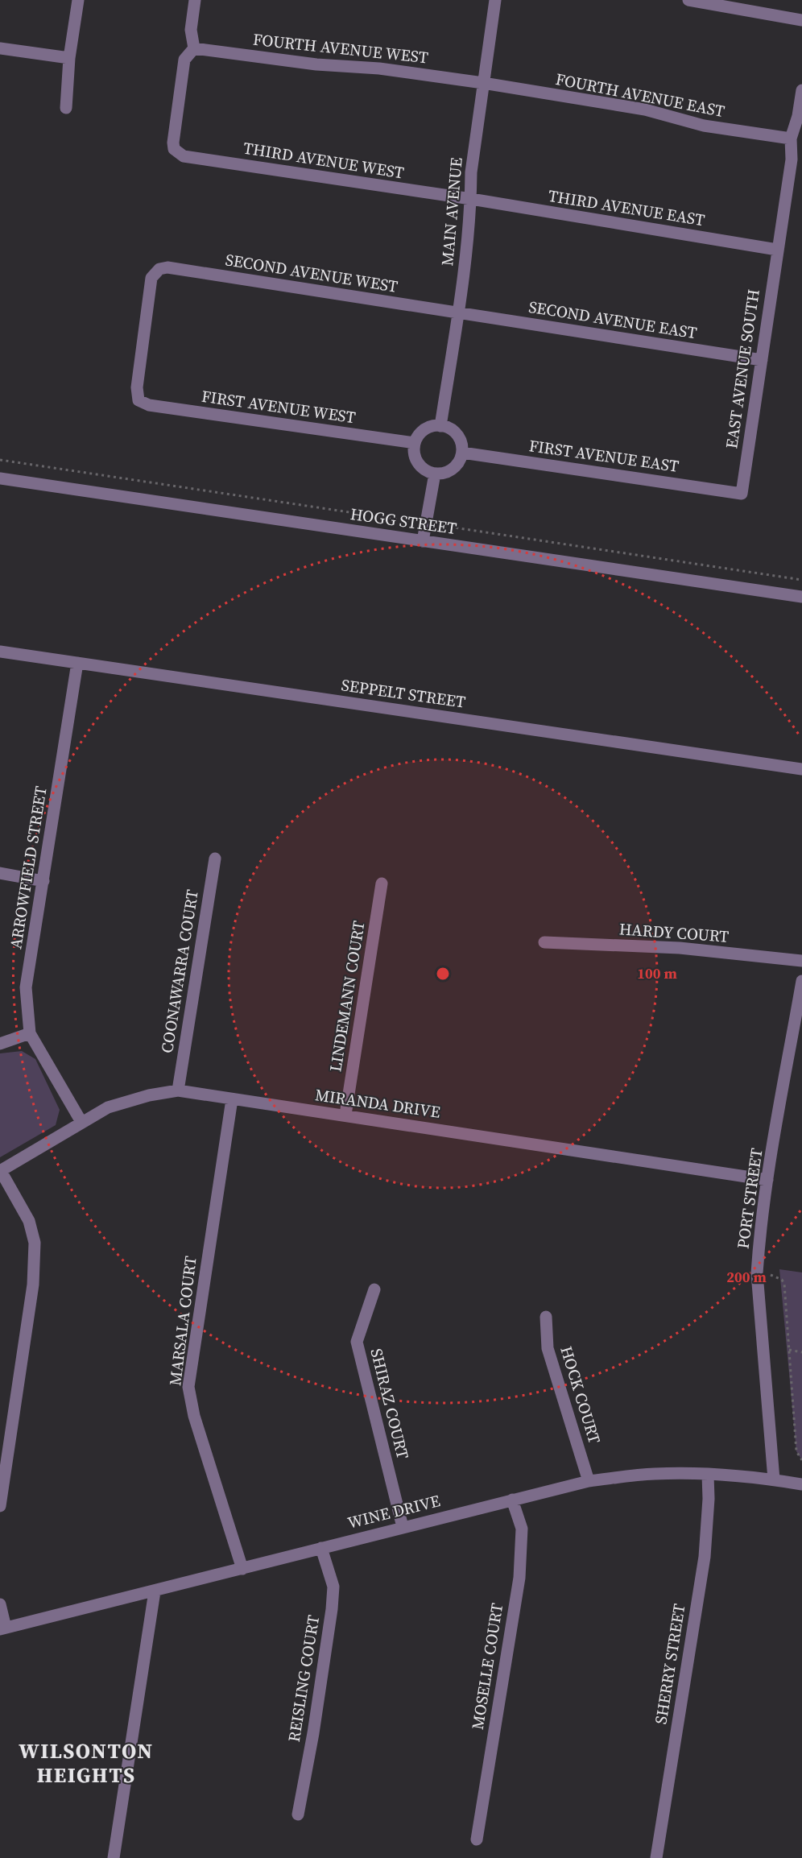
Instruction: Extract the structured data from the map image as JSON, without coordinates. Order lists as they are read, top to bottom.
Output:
{
  "streets": {
    "street": [
      "FOURTH AVENUE WEST",
      "FOURTH AVENUE EAST",
      "THIRD AVENUE WEST",
      "THIRD AVENUE EAST",
      "MAIN AVENUE",
      "SECOND AVENUE WEST",
      "SECOND AVENUE EAST",
      "EAST AVENUE SOUTH",
      "FIRST AVENUE WEST",
      "FIRST AVENUE EAST",
      "HOGG STREET",
      "SEPPELT STREET",
      "ARROWFIELD STREET",
      "HARDY COURT",
      "COONAWARRA COURT",
      "LINDEMANN COURT",
      "MIRANDA DRIVE",
      "PORT STREET",
      "MARSALA COURT",
      "HOCK COURT",
      "SHIRAZ COURT",
      "WINE DRIVE",
      "SHERRY STREET",
      "MOSELLE COURT",
      "REISLING COURT"
    ]
  },
  "crossings": [
    ["FOURTH AVENUE WEST", "FOURTH AVENUE EAST"],
    ["FOURTH AVENUE WEST", "THIRD AVENUE WEST"],
    ["FOURTH AVENUE WEST", "MAIN AVENUE"],
    ["FOURTH AVENUE EAST", "MAIN AVENUE"],
    ["FOURTH AVENUE EAST", "EAST AVENUE SOUTH"],
    ["THIRD AVENUE WEST", "THIRD AVENUE EAST"],
    ["THIRD AVENUE WEST", "MAIN AVENUE"],
    ["THIRD AVENUE EAST", "MAIN AVENUE"],
    ["THIRD AVENUE EAST", "EAST AVENUE SOUTH"],
    ["MAIN AVENUE", "SECOND AVENUE WEST"],
    ["MAIN AVENUE", "SECOND AVENUE EAST"],
    ["MAIN AVENUE", "FIRST AVENUE WEST"],
    ["MAIN AVENUE", "FIRST AVENUE EAST"],
    ["SECOND AVENUE WEST", "SECOND AVENUE EAST"],
    ["SECOND AVENUE WEST", "FIRST AVENUE WEST"],
    ["SECOND AVENUE EAST", "EAST AVENUE SOUTH"],
    ["EAST AVENUE SOUTH", "FIRST AVENUE EAST"],
    ["FIRST AVENUE WEST", "FIRST AVENUE EAST"],
    ["SEPPELT STREET", "ARROWFIELD STREET"],
    ["ARROWFIELD STREET", "MIRANDA DRIVE"],
    ["COONAWARRA COURT", "MIRANDA DRIVE"],
    ["LINDEMANN COURT", "MIRANDA DRIVE"],
    ["MIRANDA DRIVE", "PORT STREET"],
    ["MIRANDA DRIVE", "MARSALA COURT"],
    ["PORT STREET", "WINE DRIVE"],
    ["MARSALA COURT", "WINE DRIVE"],
    ["HOCK COURT", "WINE DRIVE"],
    ["SHIRAZ COURT", "WINE DRIVE"],
    ["WINE DRIVE", "SHERRY STREET"],
    ["WINE DRIVE", "MOSELLE COURT"],
    ["WINE DRIVE", "REISLING COURT"]
  ],
  "districts": ["WILSONTON HEIGHTS"],
  "rings": ["100 m", "200 m"]
}
